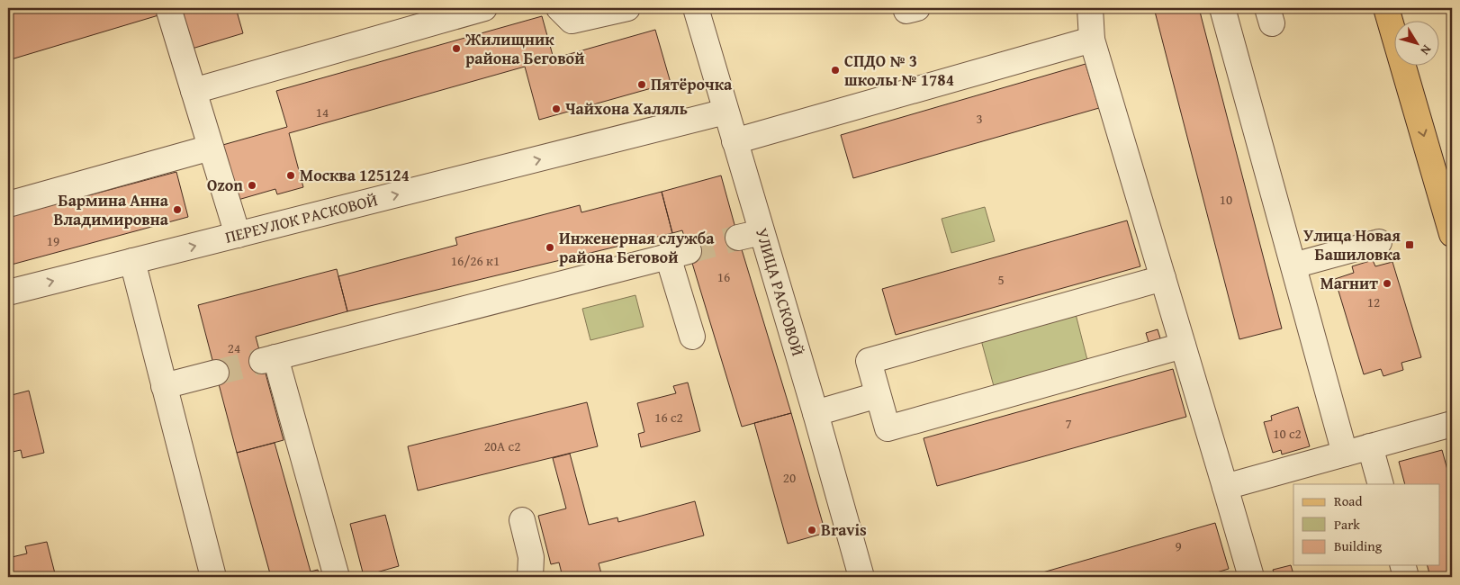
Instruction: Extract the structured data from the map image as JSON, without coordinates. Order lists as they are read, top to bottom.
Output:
{
  "streets": {
    "street": ["ПЕРЕУЛОК РАСКОВОЙ", "УЛИЦА РАСКОВОЙ"]
  },
  "crossings": [
    ["ПЕРЕУЛОК РАСКОВОЙ", "УЛИЦА РАСКОВОЙ"]
  ],
  "places": {
    "other": [
      "Жилищник района Беговой",
      "СПДО № 3 школы № 1784",
      "Пятёрочка",
      "Чайхона Халяль",
      "Москва 125124",
      "Ozon",
      "Бармина Анна Владимировна",
      "Инженерная служба района Беговой",
      "Магнит",
      "Bravis"
    ],
    "transit": ["Улица Новая Башиловка"]
  },
  "house_numbers": [
    "14",
    "3",
    "10",
    "19",
    "16/26 к1",
    "16",
    "5",
    "12",
    "24",
    "16 с2",
    "7",
    "10 с2",
    "20А с2",
    "20",
    "9"
  ],
  "legend": ["Road", "Park", "Building"],
  "north": "bottom right"
}
